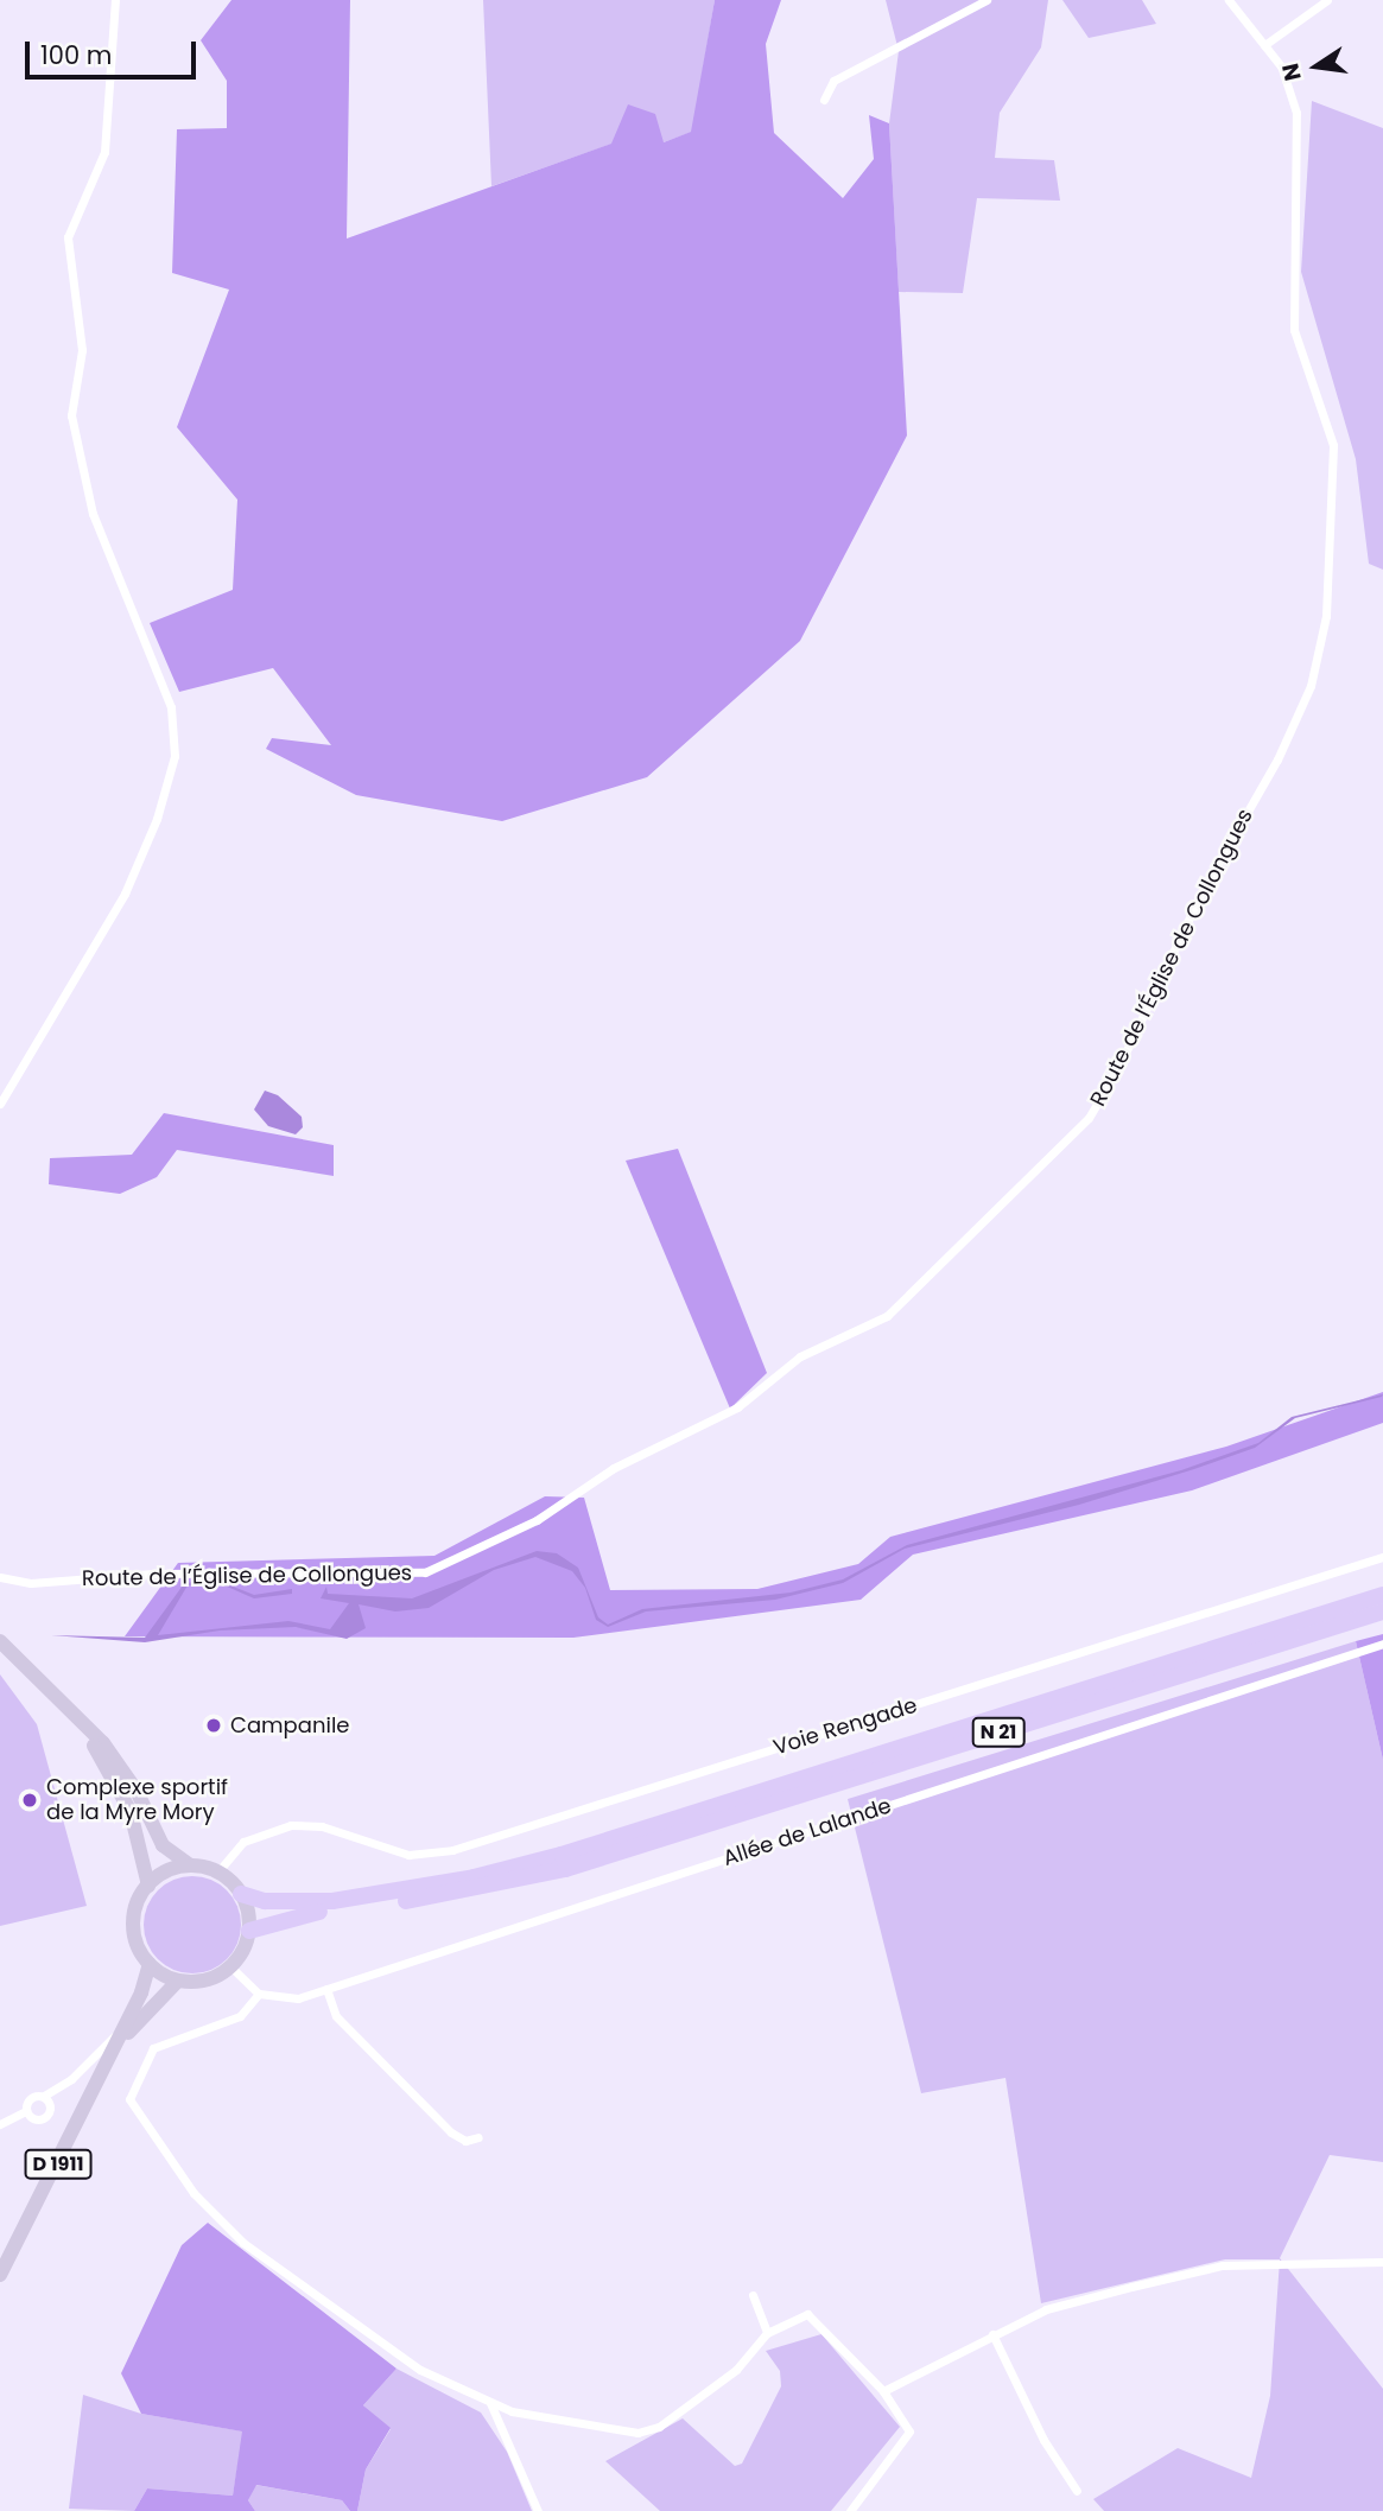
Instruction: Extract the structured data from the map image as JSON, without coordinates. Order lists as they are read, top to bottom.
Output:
{
  "streets": {
    "highway": ["N 21"],
    "main road": ["D 1911"],
    "street": ["Route de l’Église de Collongues", "Voie Rengade", "Allée de Lalande"]
  },
  "crossings": [
    ["Voie Rengade", "N 21"],
    ["Voie Rengade", "D 1911"],
    ["N 21", "D 1911"]
  ],
  "places": ["Campanile", "Complexe sportif de la Myre Mory"],
  "scale_bar": "100 m",
  "north": "left"
}
